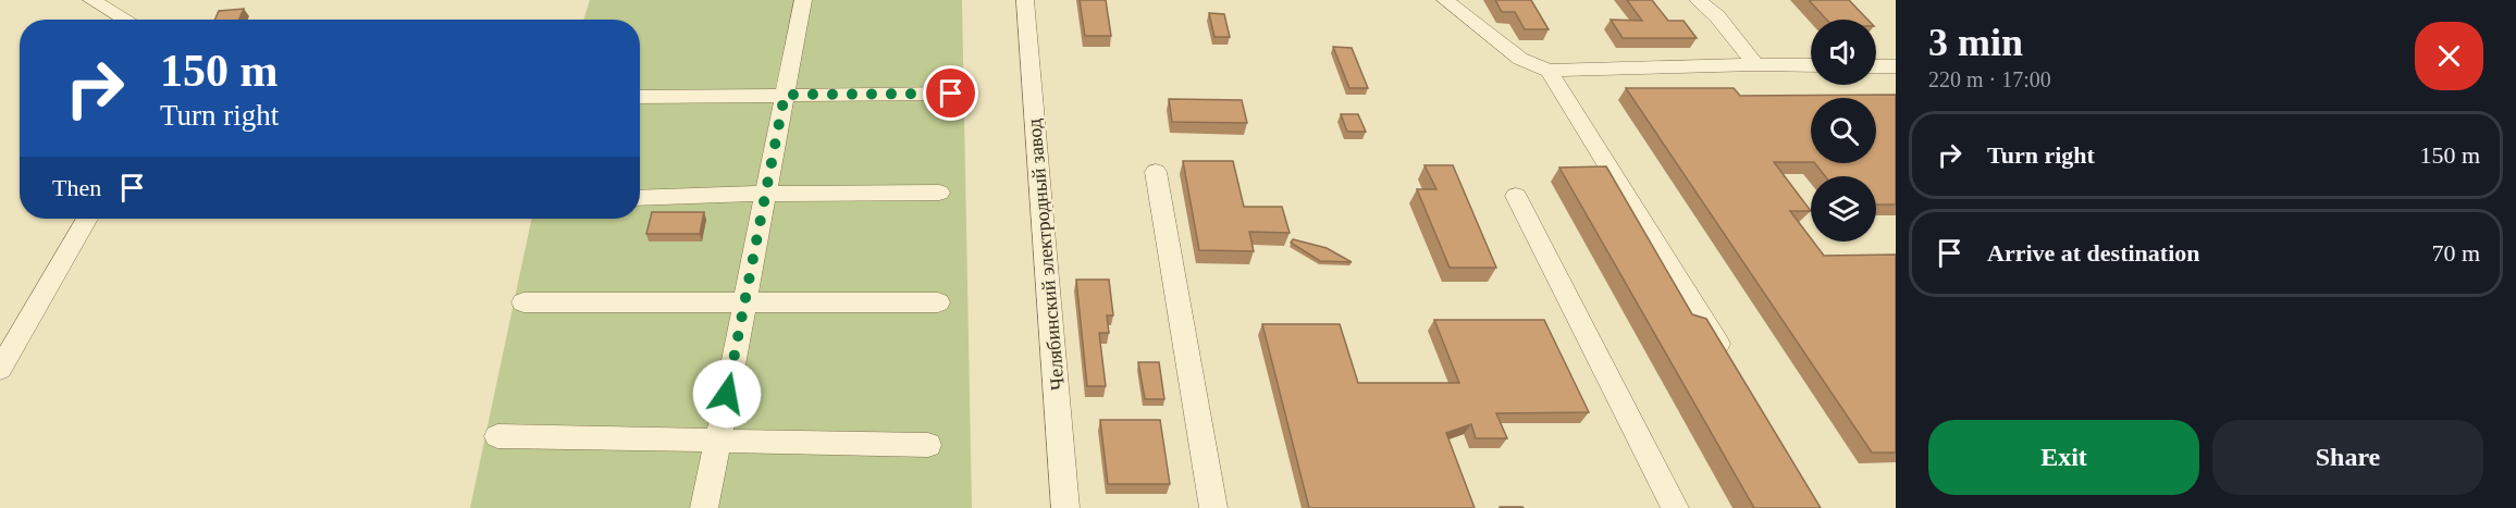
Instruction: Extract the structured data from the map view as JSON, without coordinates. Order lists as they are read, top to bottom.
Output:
{
  "streets": {
    "street": ["Челябинский электродный завод"]
  },
  "page": {
    "heading": ["3 min", "220 m · 17:00"],
    "turn": ["150 m", "Turn right"],
    "list": [
      {
        "name": "Turn right",
        "value": "150 m"
      },
      {
        "name": "Arrive at destination",
        "value": "70 m"
      }
    ],
    "then": "Then",
    "buttons": ["Exit", "Share"]
  }
}
